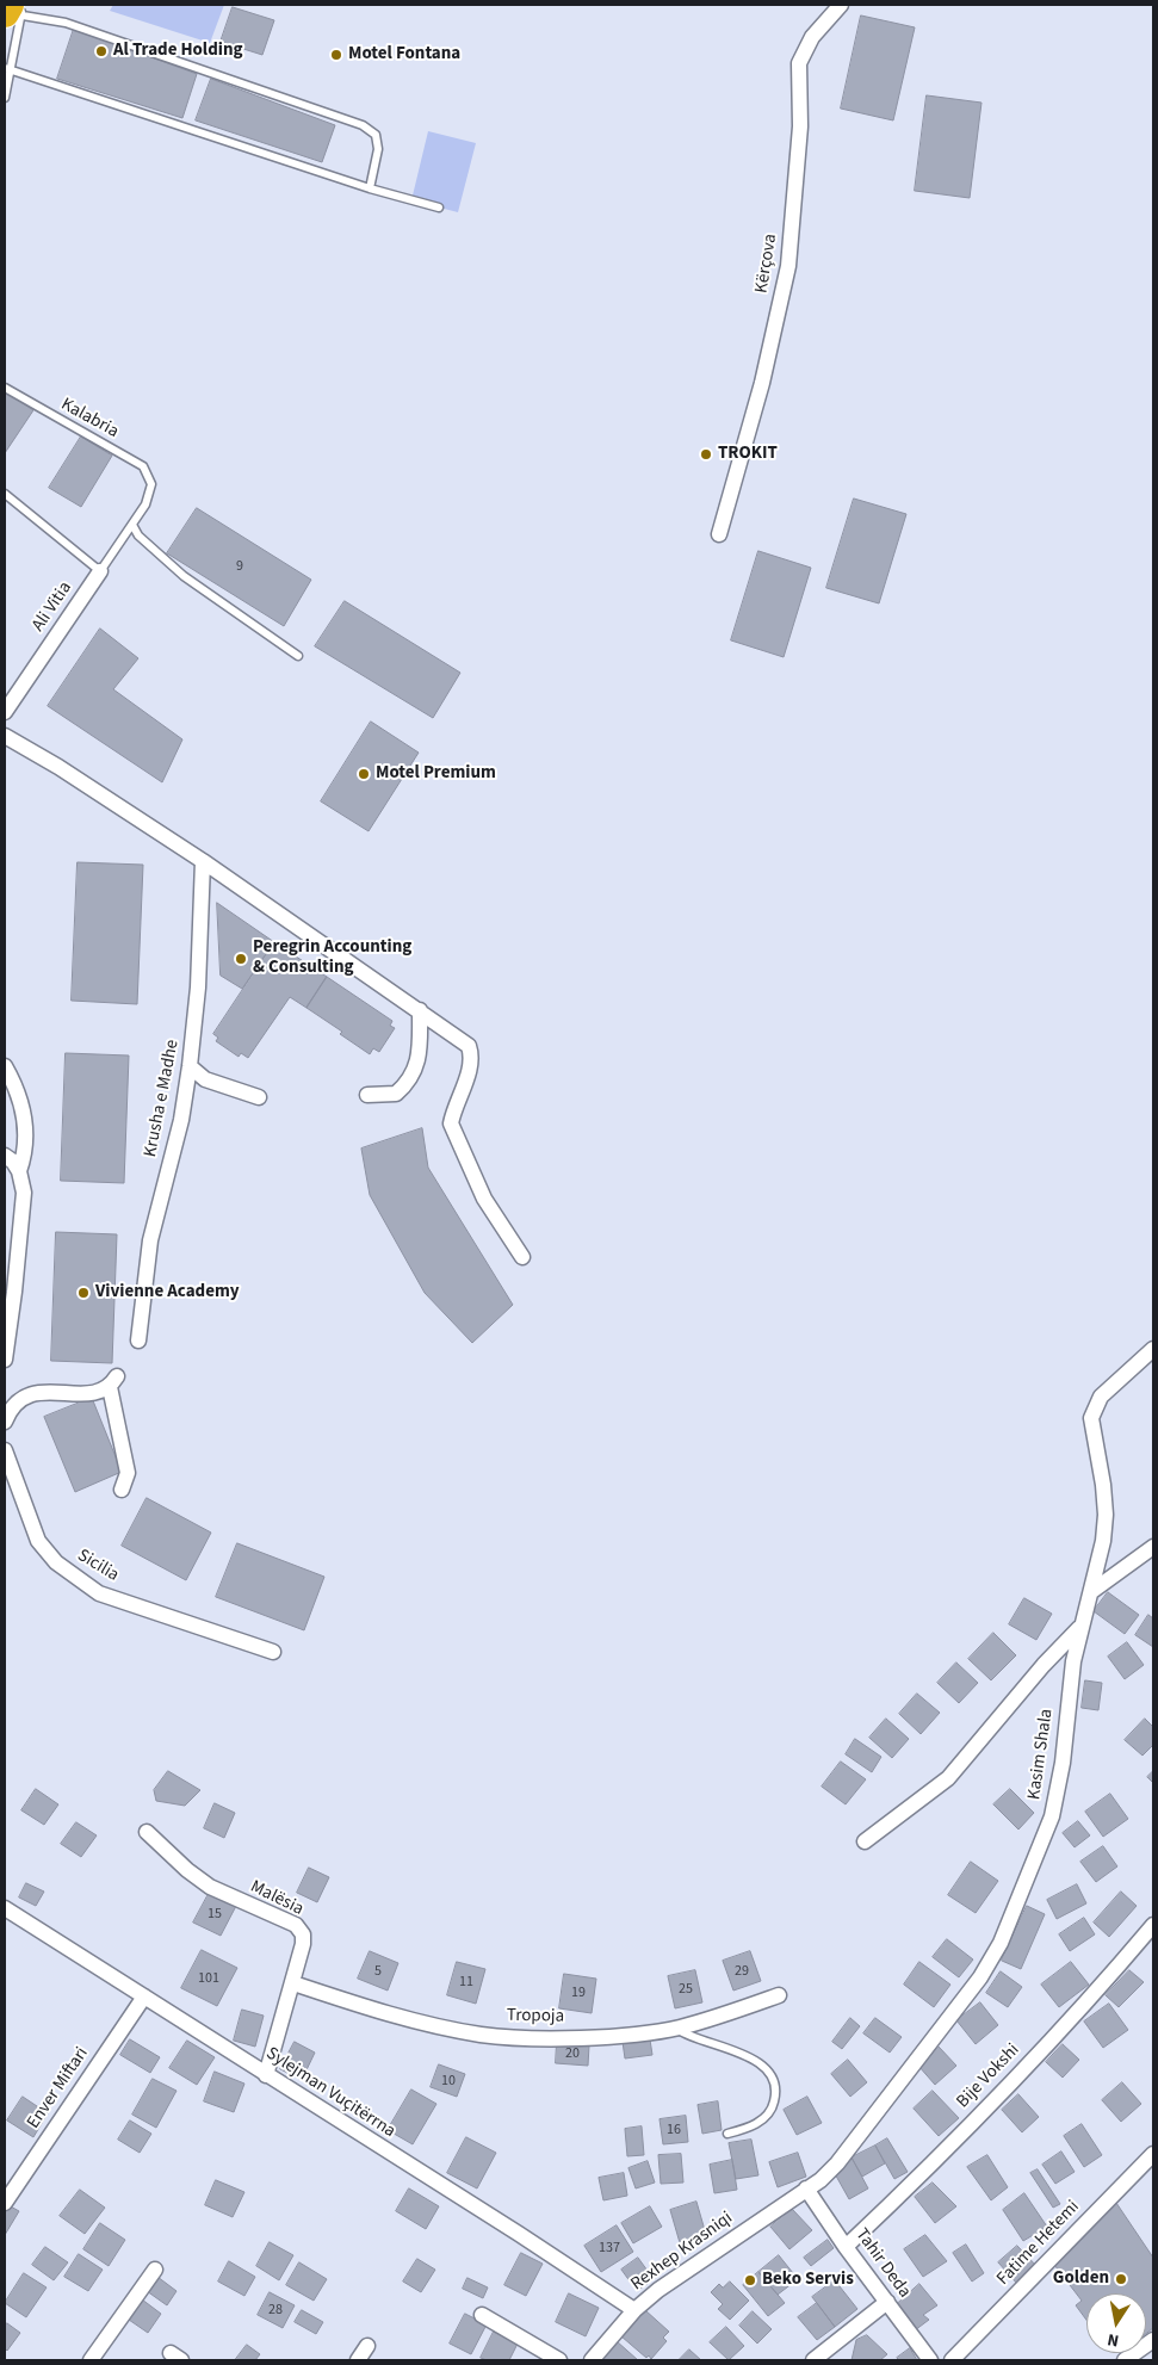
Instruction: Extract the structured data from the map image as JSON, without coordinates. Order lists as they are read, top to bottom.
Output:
{
  "streets": {
    "street": [
      "Kërçova",
      "Ali Vitia",
      "Krusha e Madhe",
      "Sicilia",
      "Kasim Shala",
      "Malësia",
      "Tropoja",
      "Bije Vokshi",
      "Enver Miftari",
      "Sylejman Vuçitërrna",
      "Fatime Hetemi",
      "Rexhep Krasniqi",
      "Tahir Deda"
    ],
    "lane": ["Kalabria"]
  },
  "crossings": [
    ["Kalabria", "Ali Vitia"],
    ["Kasim Shala", "Rexhep Krasniqi"],
    ["Kasim Shala", "Tahir Deda"],
    ["Malësia", "Tropoja"],
    ["Malësia", "Sylejman Vuçitërrna"],
    ["Bije Vokshi", "Tahir Deda"],
    ["Enver Miftari", "Sylejman Vuçitërrna"],
    ["Sylejman Vuçitërrna", "Rexhep Krasniqi"],
    ["Rexhep Krasniqi", "Tahir Deda"]
  ],
  "places": [
    "Al Trade Holding",
    "Motel Fontana",
    "TROKIT",
    "Motel Premium",
    "Peregrin Accounting & Consulting",
    "Vivienne Academy",
    "Golden",
    "Beko Servis"
  ],
  "house_numbers": [
    "9",
    "15",
    "5",
    "29",
    "101",
    "11",
    "25",
    "19",
    "20",
    "10",
    "16",
    "137",
    "28"
  ],
  "north": "bottom"
}
